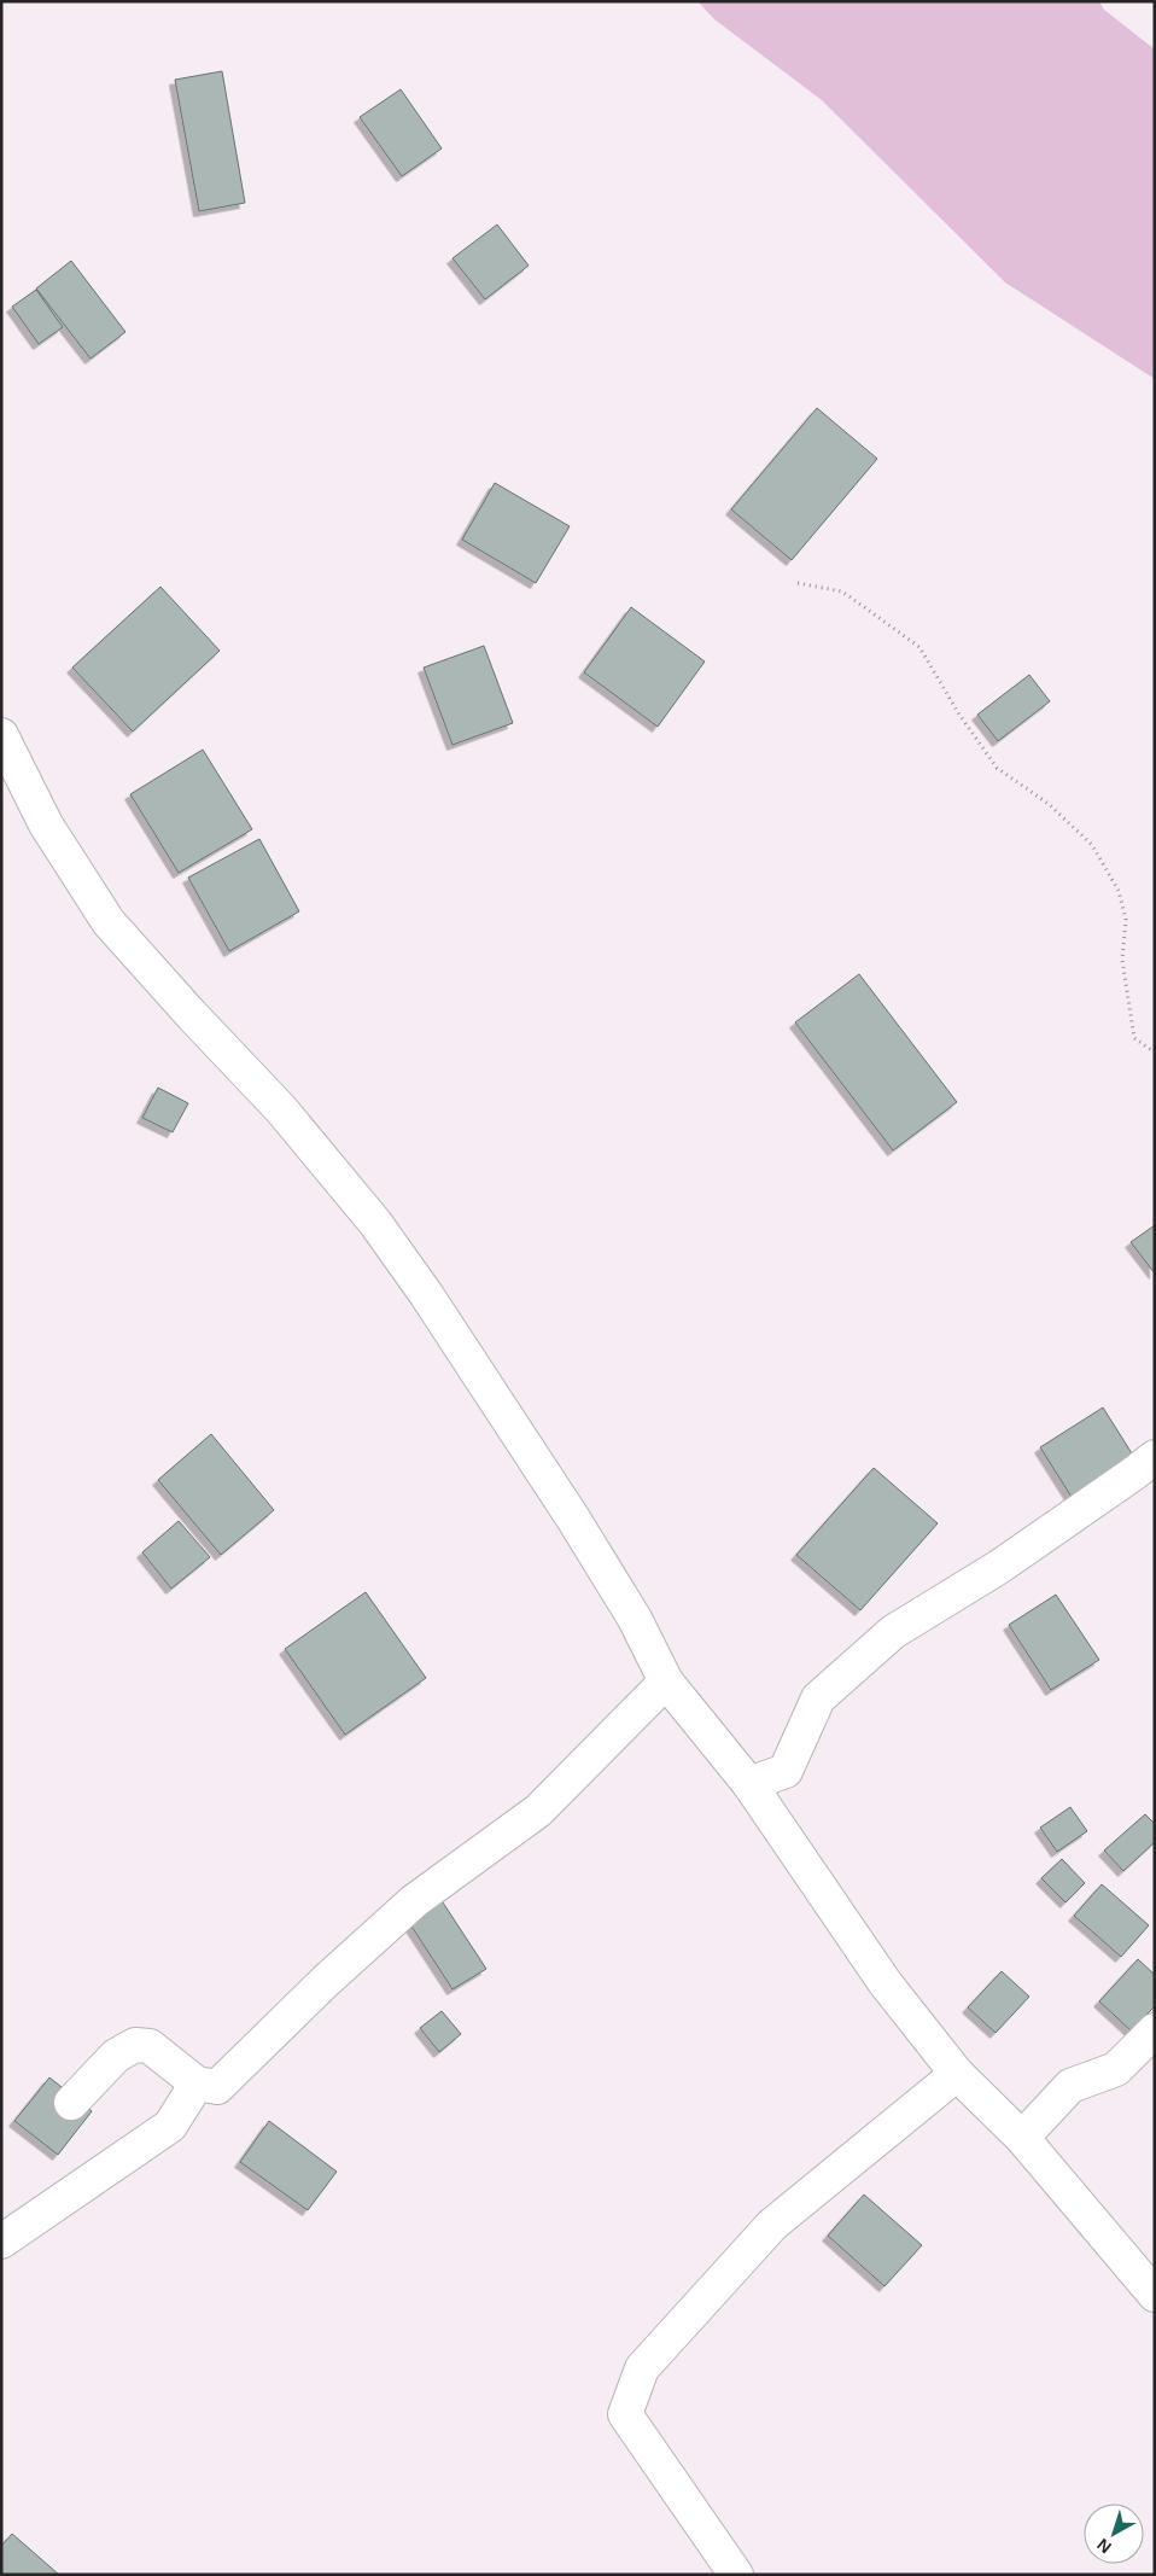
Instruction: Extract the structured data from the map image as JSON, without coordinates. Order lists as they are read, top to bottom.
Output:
{
  "north": "bottom left"
}
